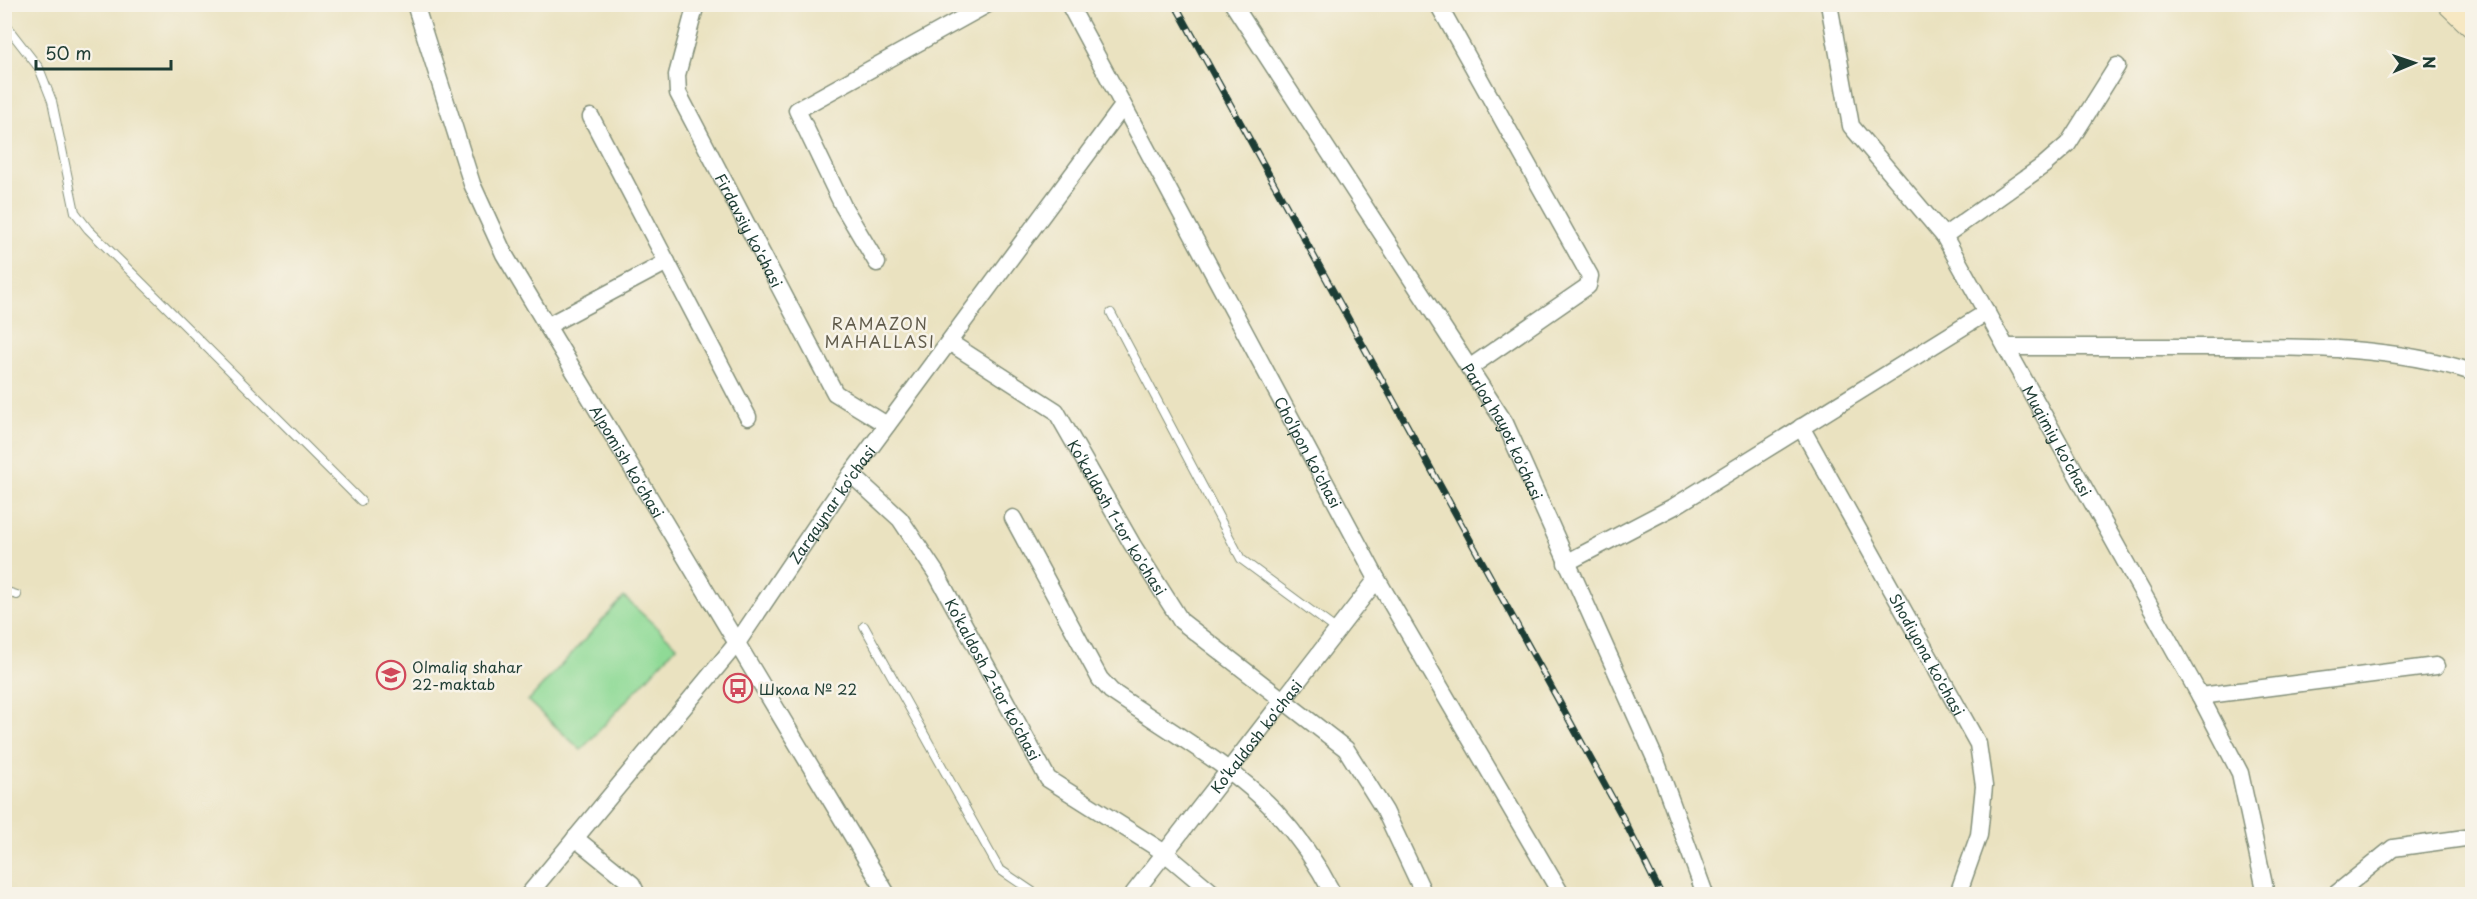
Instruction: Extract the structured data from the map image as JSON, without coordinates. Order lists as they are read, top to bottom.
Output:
{
  "streets": {
    "street": [
      "Firdavsiy ko'chasi",
      "Parloq hayot ko'chasi",
      "Muqimiy ko'chasi",
      "Cho‘lpon ko'chasi",
      "Alpomish ko'chasi",
      "Zarqaynar ko'chasi",
      "Ko‘kaldosh 1-tor ko'chasi",
      "Shodiyona ko'chasi",
      "Ko‘kaldosh 2-tor ko'chasi",
      "Ko‘kaldosh ko'chasi"
    ]
  },
  "crossings": [
    ["Firdavsiy ko'chasi", "Zarqaynar ko'chasi"],
    ["Cho‘lpon ko'chasi", "Zarqaynar ko'chasi"],
    ["Cho‘lpon ko'chasi", "Ko‘kaldosh ko'chasi"],
    ["Alpomish ko'chasi", "Zarqaynar ko'chasi"],
    ["Zarqaynar ko'chasi", "Ko‘kaldosh 1-tor ko'chasi"],
    ["Zarqaynar ko'chasi", "Ko‘kaldosh 2-tor ko'chasi"],
    ["Ko‘kaldosh 1-tor ko'chasi", "Ko‘kaldosh ko'chasi"],
    ["Ko‘kaldosh 2-tor ko'chasi", "Ko‘kaldosh ko'chasi"]
  ],
  "districts": ["RAMAZON MAHALLASI"],
  "places": {
    "school or university": ["Olmaliq shahar 22-maktab"],
    "bus stop": ["Школа № 22"]
  },
  "scale_bar": "50 m",
  "north": "right"
}
